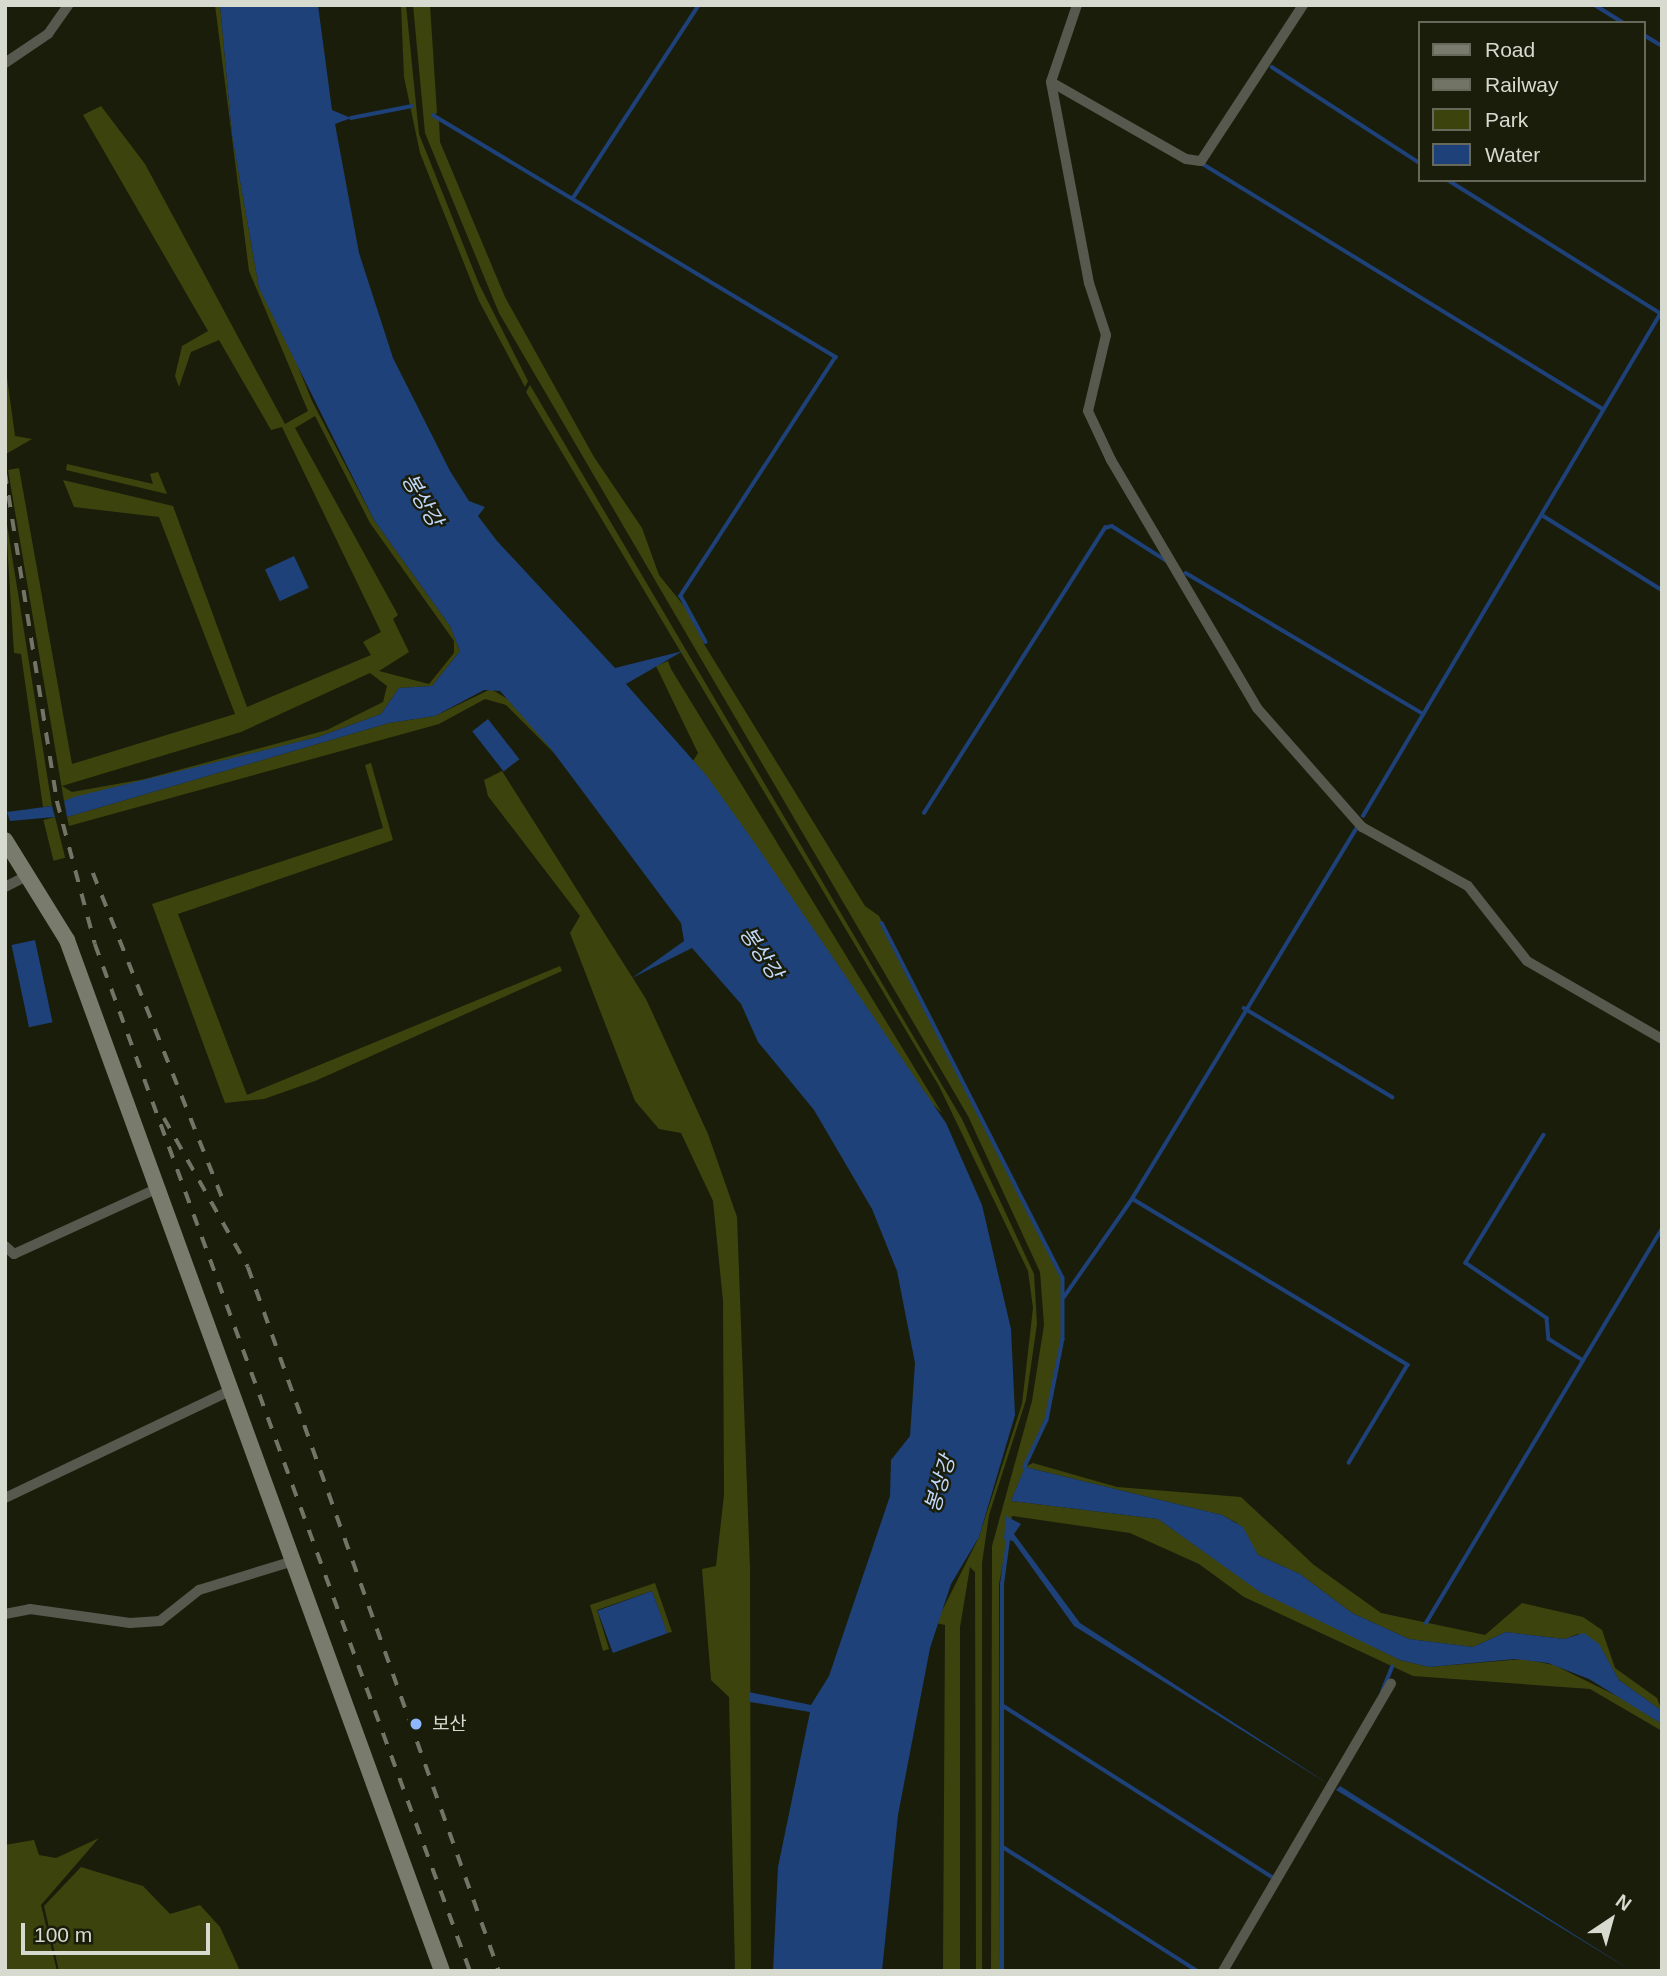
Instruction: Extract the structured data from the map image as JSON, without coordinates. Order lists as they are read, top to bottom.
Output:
{
  "water": ["봉상강"],
  "places": ["보산"],
  "legend": [
    "Road",
    "Railway",
    "Park",
    "Water"
  ],
  "scale_bar": "100 m",
  "north": "top right"
}
